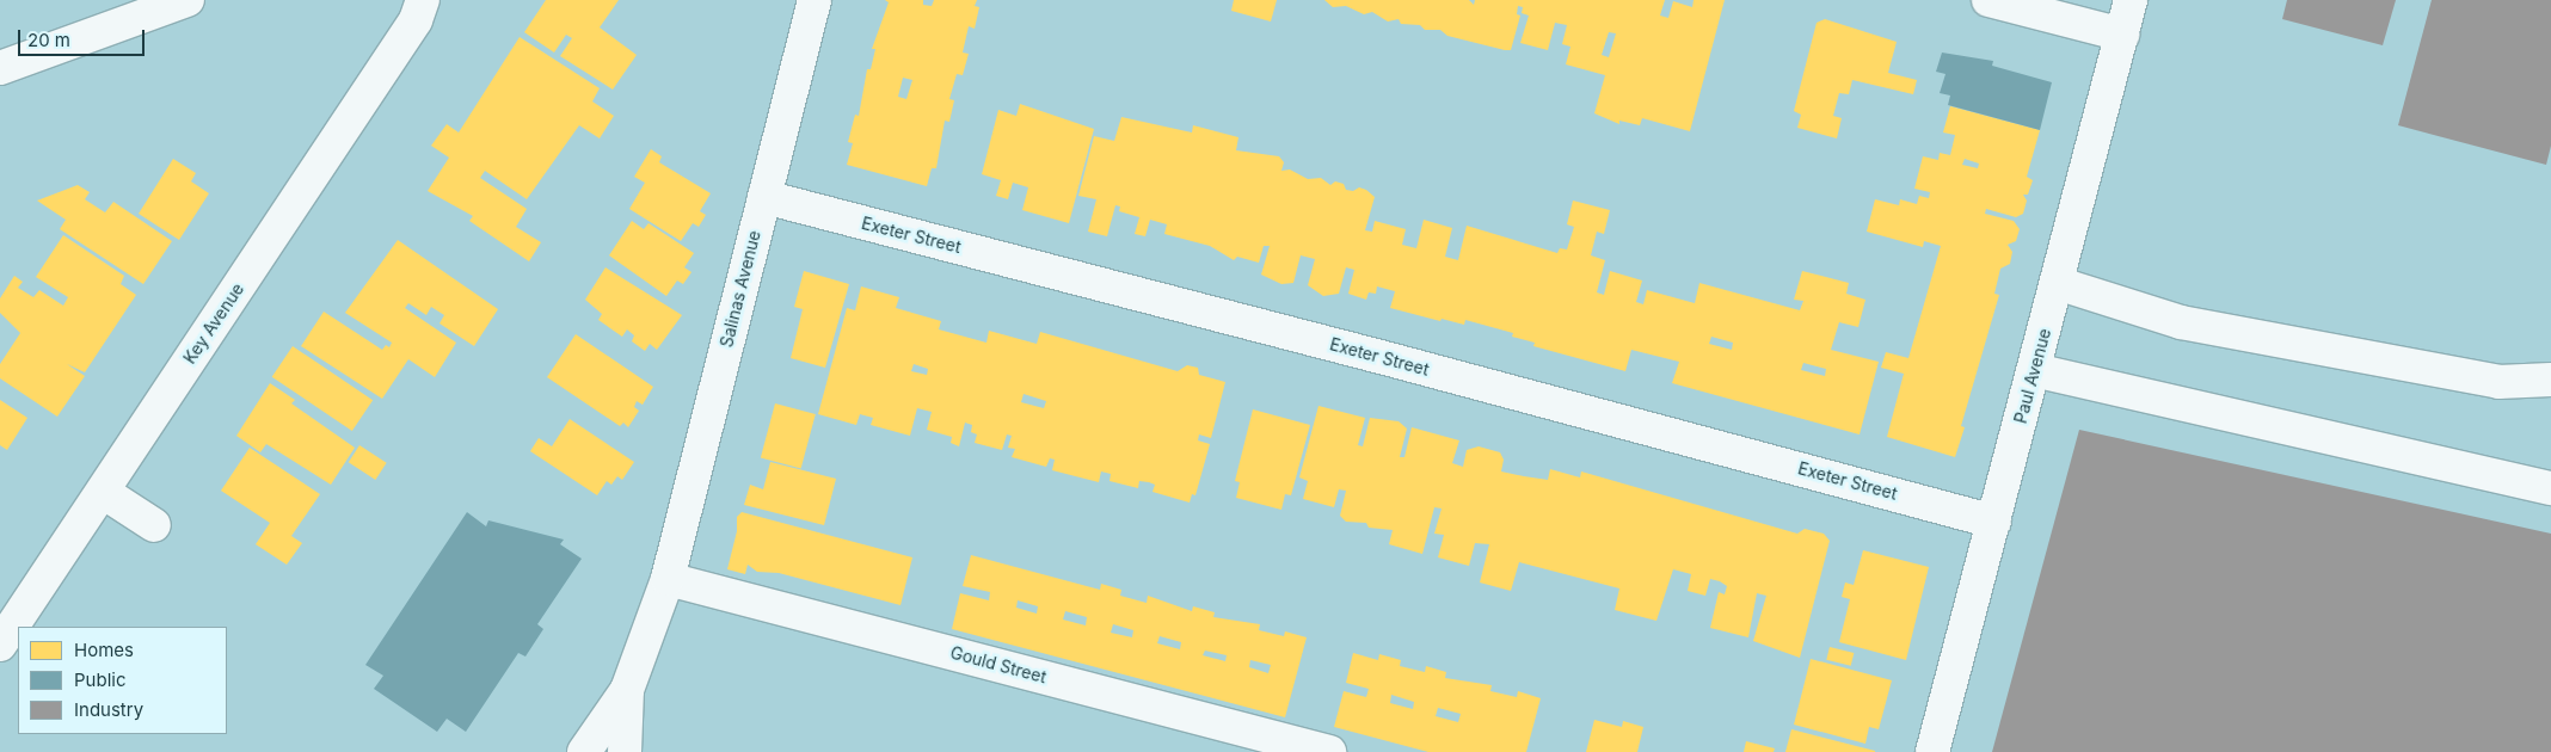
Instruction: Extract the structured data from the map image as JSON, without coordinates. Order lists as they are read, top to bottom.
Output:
{
  "streets": {
    "street": [
      "Exeter Street",
      "Salinas Avenue",
      "Key Avenue",
      "Paul Avenue",
      "Gould Street"
    ]
  },
  "crossings": [
    ["Exeter Street", "Salinas Avenue"],
    ["Exeter Street", "Paul Avenue"],
    ["Salinas Avenue", "Gould Street"]
  ],
  "legend": ["Homes", "Public", "Industry"],
  "scale_bar": "20 m"
}
